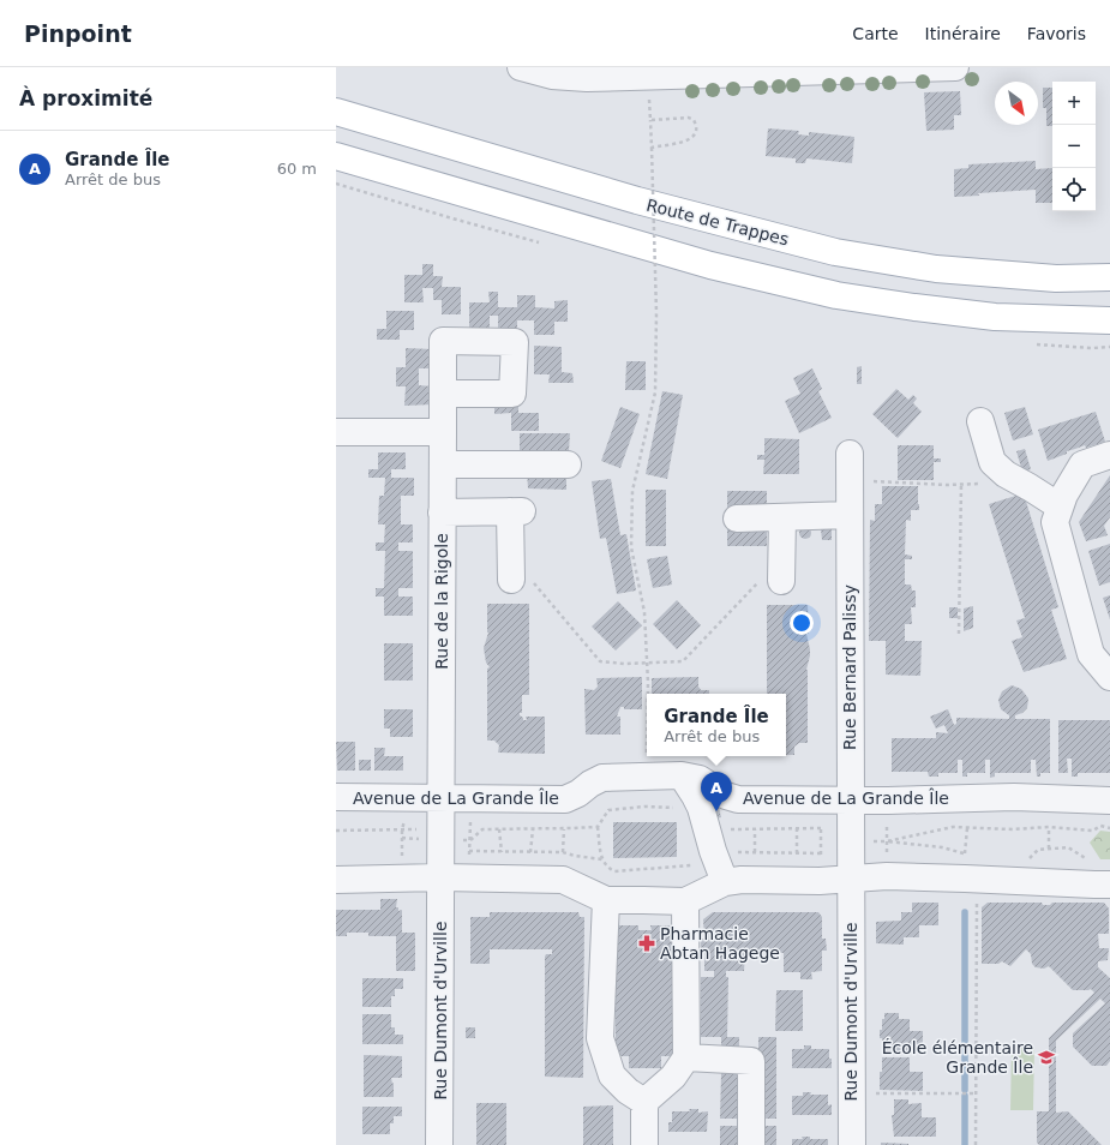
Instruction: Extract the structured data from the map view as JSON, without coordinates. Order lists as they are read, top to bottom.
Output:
{
  "streets": {
    "main road": ["Route de Trappes"],
    "street": [
      "Rue de la Rigole",
      "Rue Bernard Palissy",
      "Avenue de La Grande Île",
      "Rue Dumont d'Urville"
    ]
  },
  "crossings": [
    ["Rue de la Rigole", "Avenue de La Grande Île"],
    ["Rue de la Rigole", "Rue Dumont d'Urville"],
    ["Rue Bernard Palissy", "Avenue de La Grande Île"],
    ["Rue Bernard Palissy", "Rue Dumont d'Urville"]
  ],
  "places": {
    "pharmacy": ["Pharmacie Abtan Hagege"],
    "school or university": ["École élémentaire Grande Île"]
  },
  "north": "bottom right",
  "page": {
    "header": "Pinpoint",
    "nav": ["Carte", "Itinéraire", "Favoris"],
    "heading": "À proximité",
    "map_buttons": ["+", "−"],
    "list": [
      {
        "mark": "A",
        "name": "Grande Île",
        "note": "Arrêt de bus",
        "value": "60 m"
      }
    ],
    "popup": ["Grande Île", "Arrêt de bus"],
    "pins": "A"
  }
}
